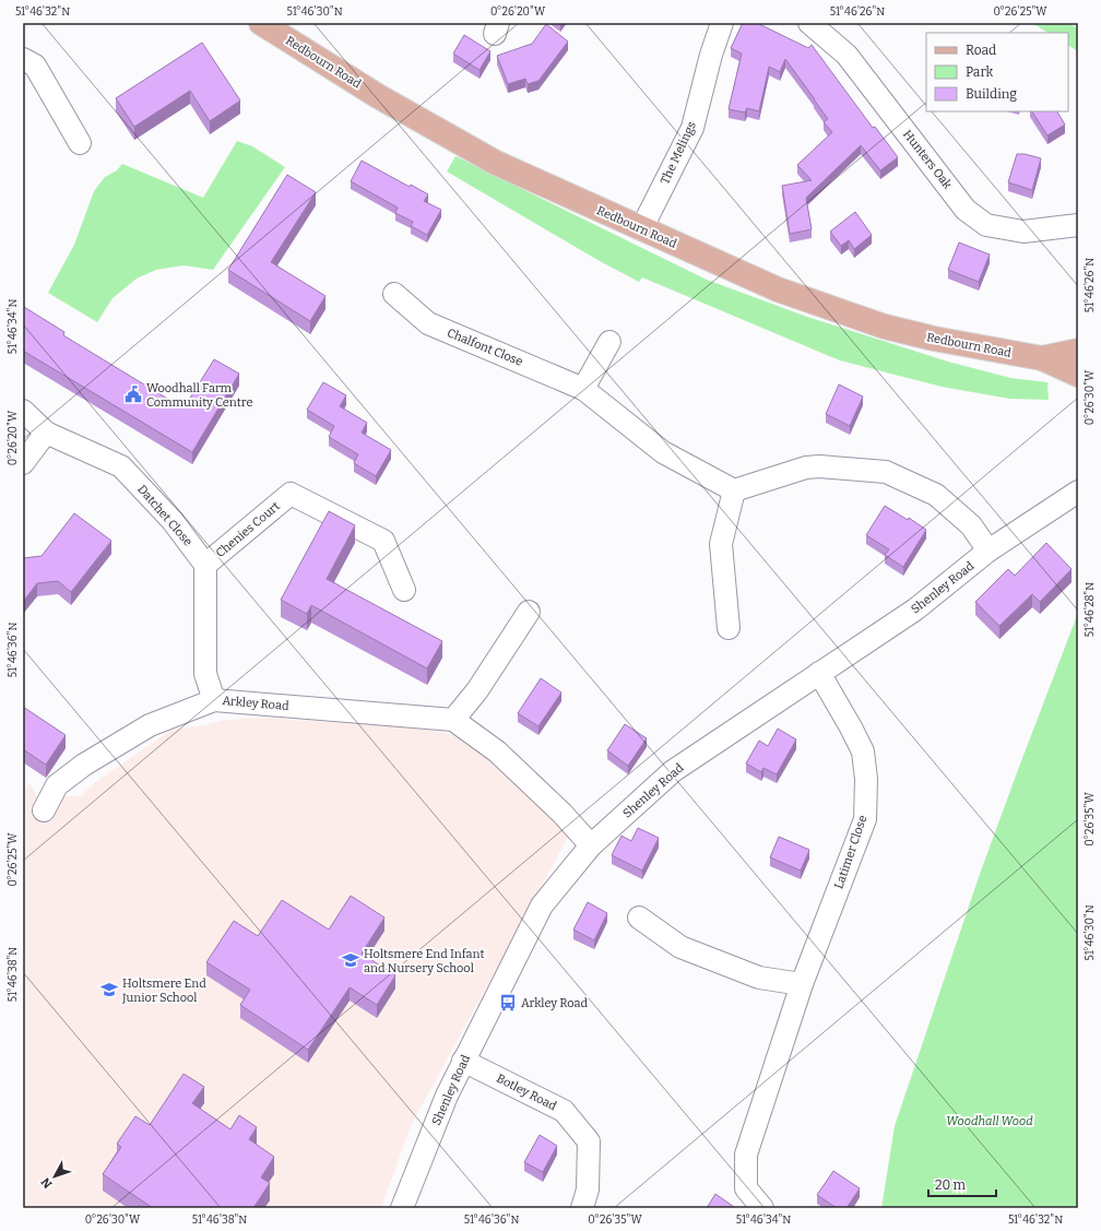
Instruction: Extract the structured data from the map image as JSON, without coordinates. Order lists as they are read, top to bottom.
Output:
{
  "streets": {
    "main road": ["Redbourn Road"],
    "street": [
      "The Melings",
      "Hunters Oak",
      "Chalfont Close",
      "Datchet Close",
      "Chenies Court",
      "Shenley Road",
      "Arkley Road",
      "Latimer Close",
      "Botley Road"
    ]
  },
  "crossings": [
    ["Redbourn Road", "The Melings"],
    ["Datchet Close", "Chenies Court"],
    ["Shenley Road", "Latimer Close"],
    ["Shenley Road", "Botley Road"]
  ],
  "parks": ["Woodhall Wood"],
  "places": {
    "public building": ["Woodhall Farm Community Centre"],
    "school or university": ["Holtsmere End Infant and Nursery School", "Holtsmere End Junior School"],
    "bus stop": ["Arkley Road"]
  },
  "legend": ["Road", "Park", "Building"],
  "scale_bar": "20 m",
  "north": "bottom left",
  "coordinates": [
    "51°46'32\"N",
    "51°46'30\"N",
    "0°26'20\"W",
    "51°46'26\"N",
    "0°26'25\"W",
    "51°46'34\"N",
    "0°26'30\"W",
    "51°46'28\"N",
    "51°46'36\"N",
    "0°26'35\"W",
    "51°46'38\"N"
  ]
}
